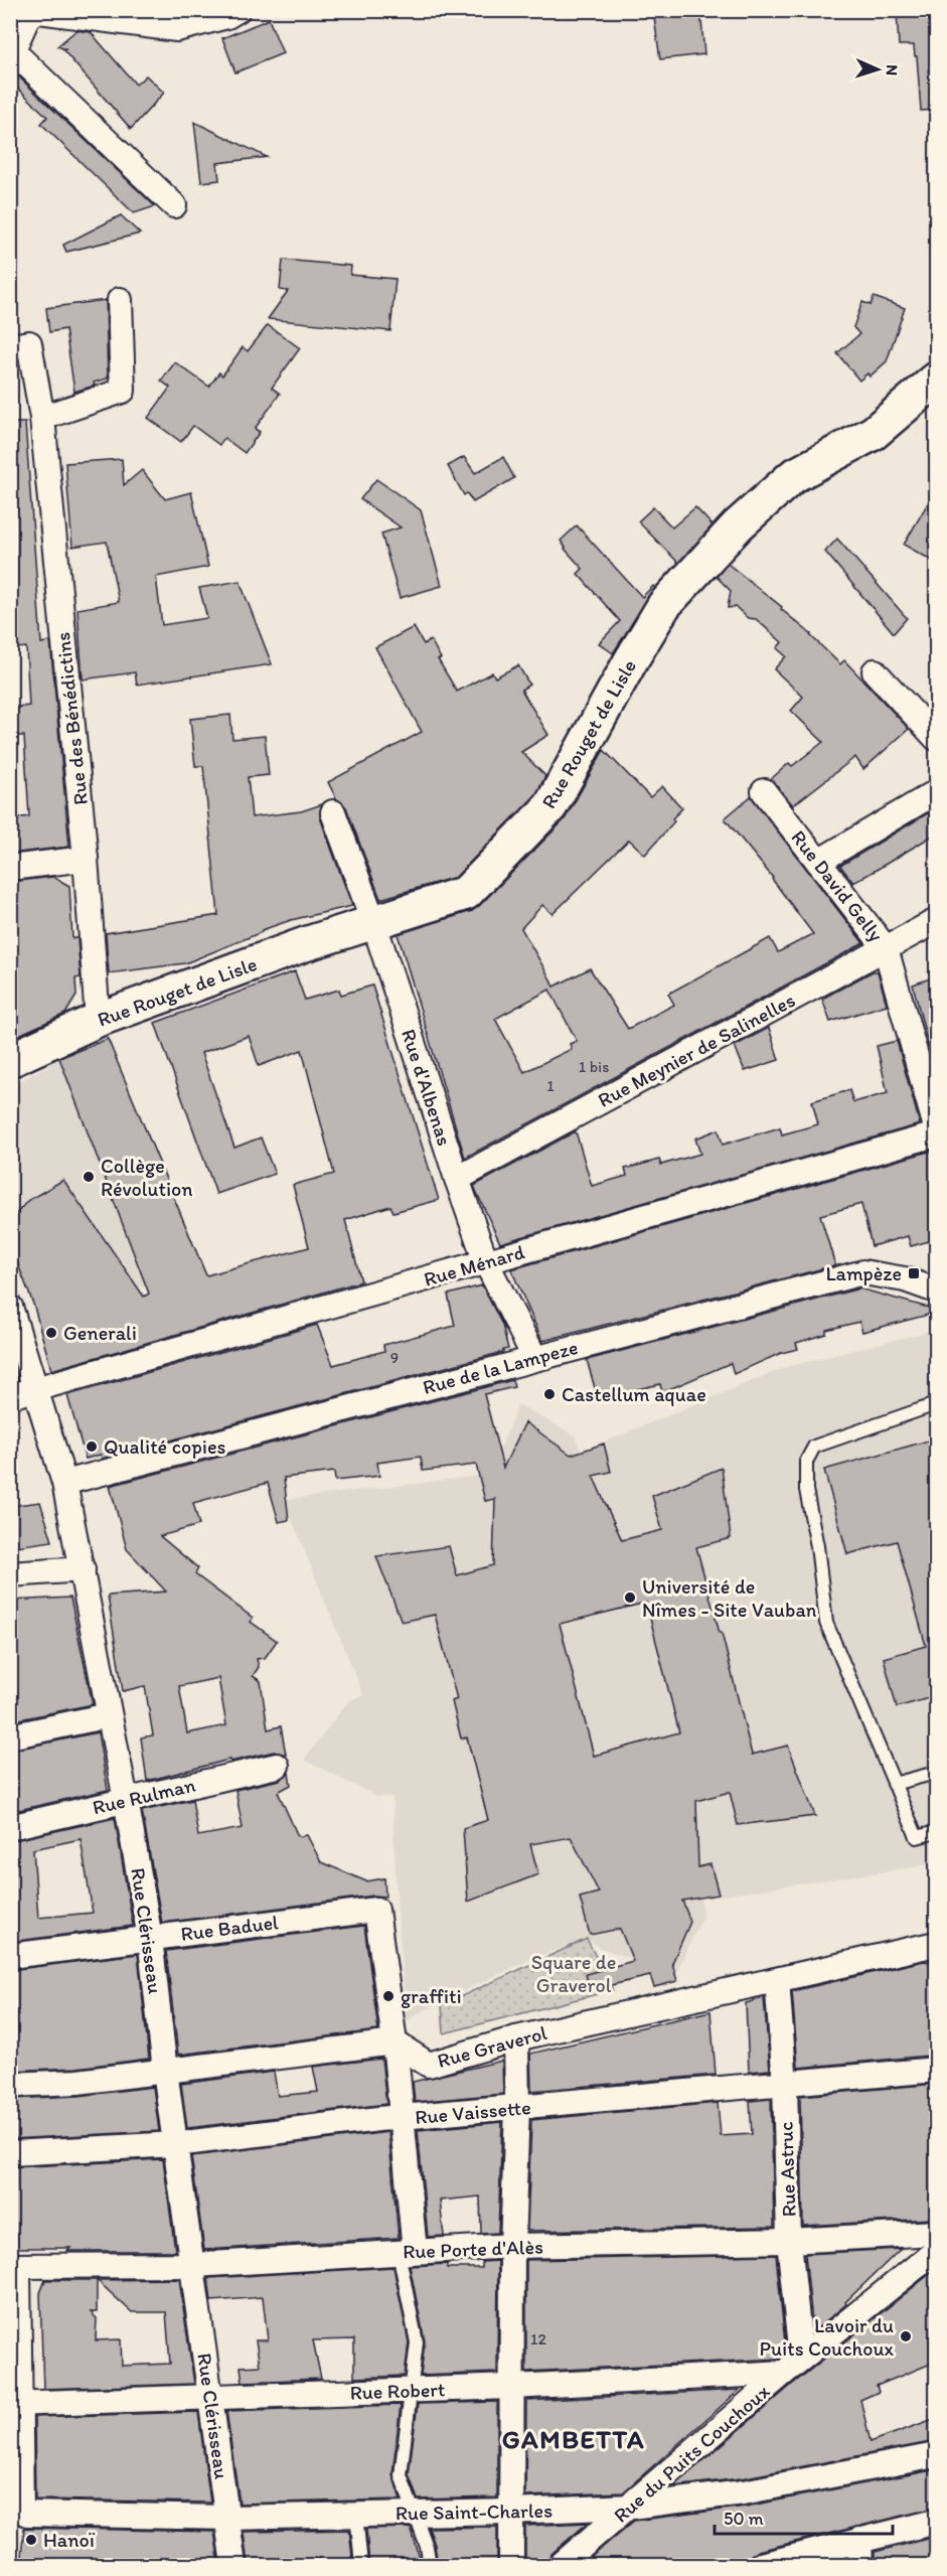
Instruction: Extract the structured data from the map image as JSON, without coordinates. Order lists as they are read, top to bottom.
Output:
{
  "streets": {
    "street": [
      "Rue des Bénédictins",
      "Rue Rouget de Lisle",
      "Rue David Gelly",
      "Rue Meynier de Salinelles",
      "Rue d'Albenas",
      "Rue Ménard",
      "Rue de la Lampeze",
      "Rue Rulman",
      "Rue Baduel",
      "Rue Clérisseau",
      "Rue Graverol",
      "Rue Vaissette",
      "Rue Astruc",
      "Rue Porte d'Alès",
      "Rue Robert",
      "Rue du Puits Couchoux",
      "Rue Saint-Charles"
    ]
  },
  "crossings": [
    ["Rue des Bénédictins", "Rue Rouget de Lisle"],
    ["Rue Rouget de Lisle", "Rue d'Albenas"],
    ["Rue David Gelly", "Rue Meynier de Salinelles"],
    ["Rue Meynier de Salinelles", "Rue d'Albenas"],
    ["Rue d'Albenas", "Rue Ménard"],
    ["Rue d'Albenas", "Rue de la Lampeze"],
    ["Rue Ménard", "Rue Clérisseau"],
    ["Rue de la Lampeze", "Rue Clérisseau"],
    ["Rue Rulman", "Rue Clérisseau"],
    ["Rue Baduel", "Rue Clérisseau"],
    ["Rue Baduel", "Rue Graverol"],
    ["Rue Clérisseau", "Rue Vaissette"],
    ["Rue Clérisseau", "Rue Porte d'Alès"],
    ["Rue Clérisseau", "Rue Robert"],
    ["Rue Clérisseau", "Rue Saint-Charles"],
    ["Rue Graverol", "Rue Astruc"],
    ["Rue Vaissette", "Rue Astruc"],
    ["Rue Astruc", "Rue Porte d'Alès"],
    ["Rue Astruc", "Rue Robert"],
    ["Rue Astruc", "Rue du Puits Couchoux"],
    ["Rue Robert", "Rue du Puits Couchoux"],
    ["Rue du Puits Couchoux", "Rue Saint-Charles"]
  ],
  "districts": ["GAMBETTA"],
  "parks": ["Square de Graverol"],
  "places": {
    "other": [
      "Collège Révolution",
      "Generali",
      "Castellum aquae",
      "Qualité copies",
      "Université de Nîmes - Site Vauban",
      "graffiti",
      "Lavoir du Puits Couchoux",
      "Hanoï"
    ],
    "transit": ["Lampèze"]
  },
  "house_numbers": [
    "1 bis",
    "1",
    "9",
    "12"
  ],
  "scale_bar": "50 m",
  "north": "right"
}
